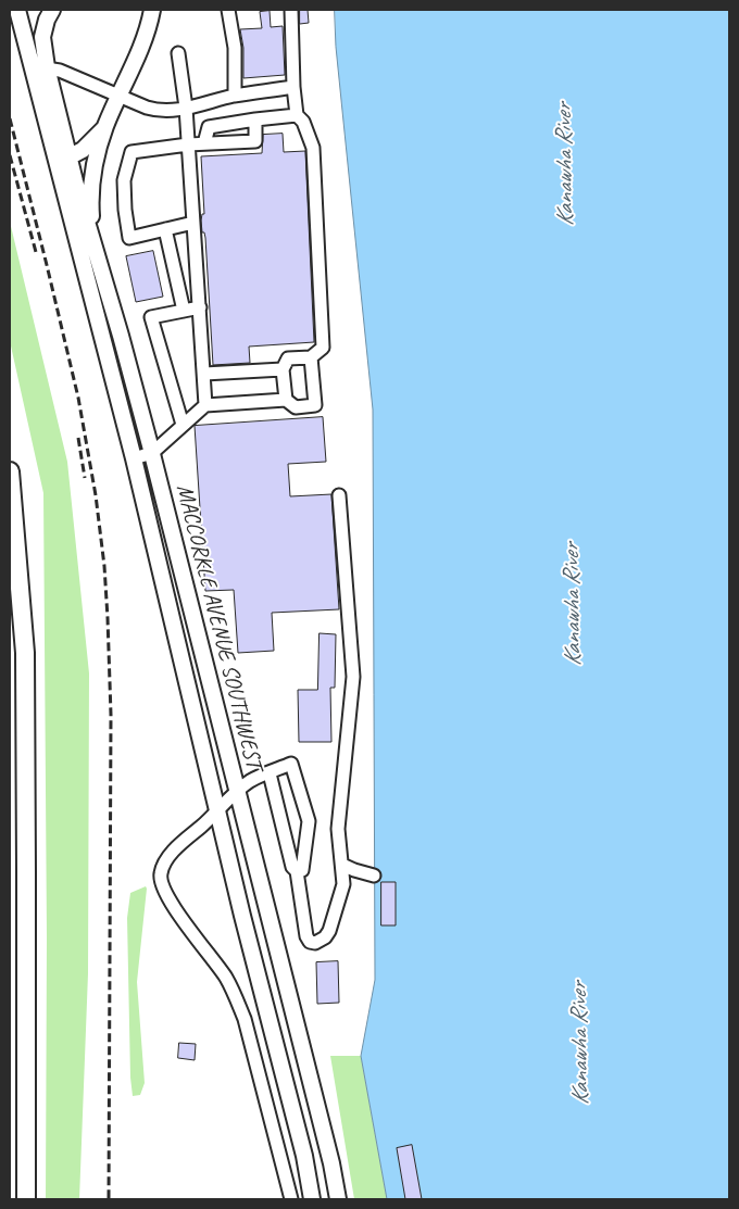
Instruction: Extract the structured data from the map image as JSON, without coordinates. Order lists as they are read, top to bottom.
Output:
{
  "streets": {
    "main road": ["MACCORKLE AVENUE SOUTHWEST"]
  },
  "water": ["Kanawha River"]
}
